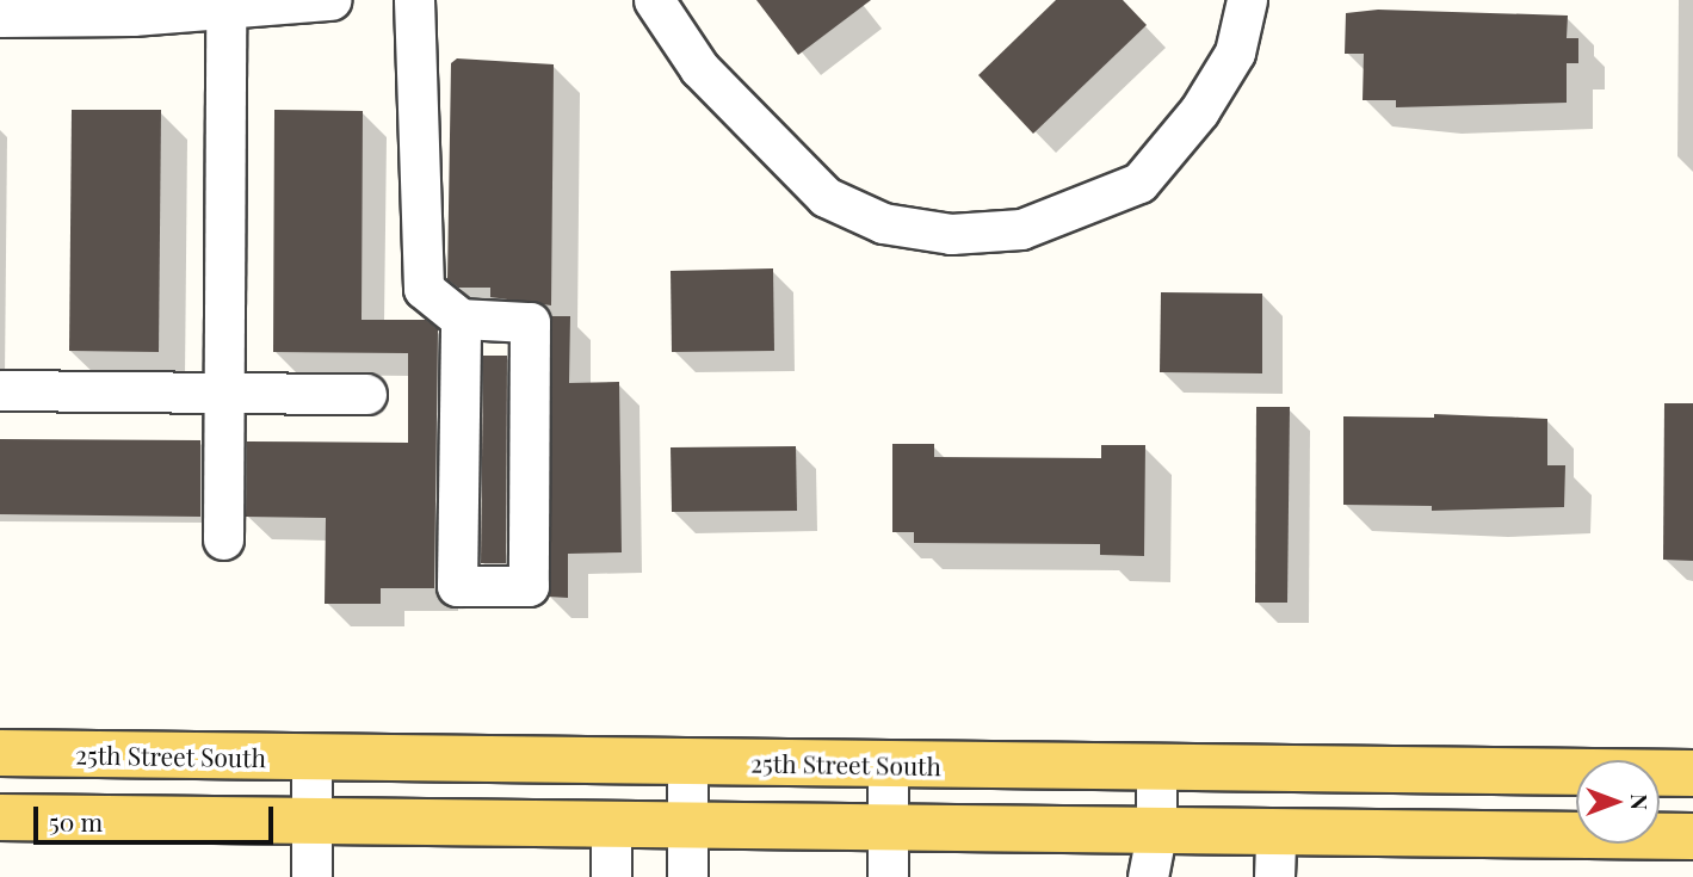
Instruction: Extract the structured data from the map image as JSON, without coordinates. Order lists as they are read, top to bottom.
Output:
{
  "streets": {
    "main road": ["25th Street South"]
  },
  "scale_bar": "50 m",
  "north": "right"
}
